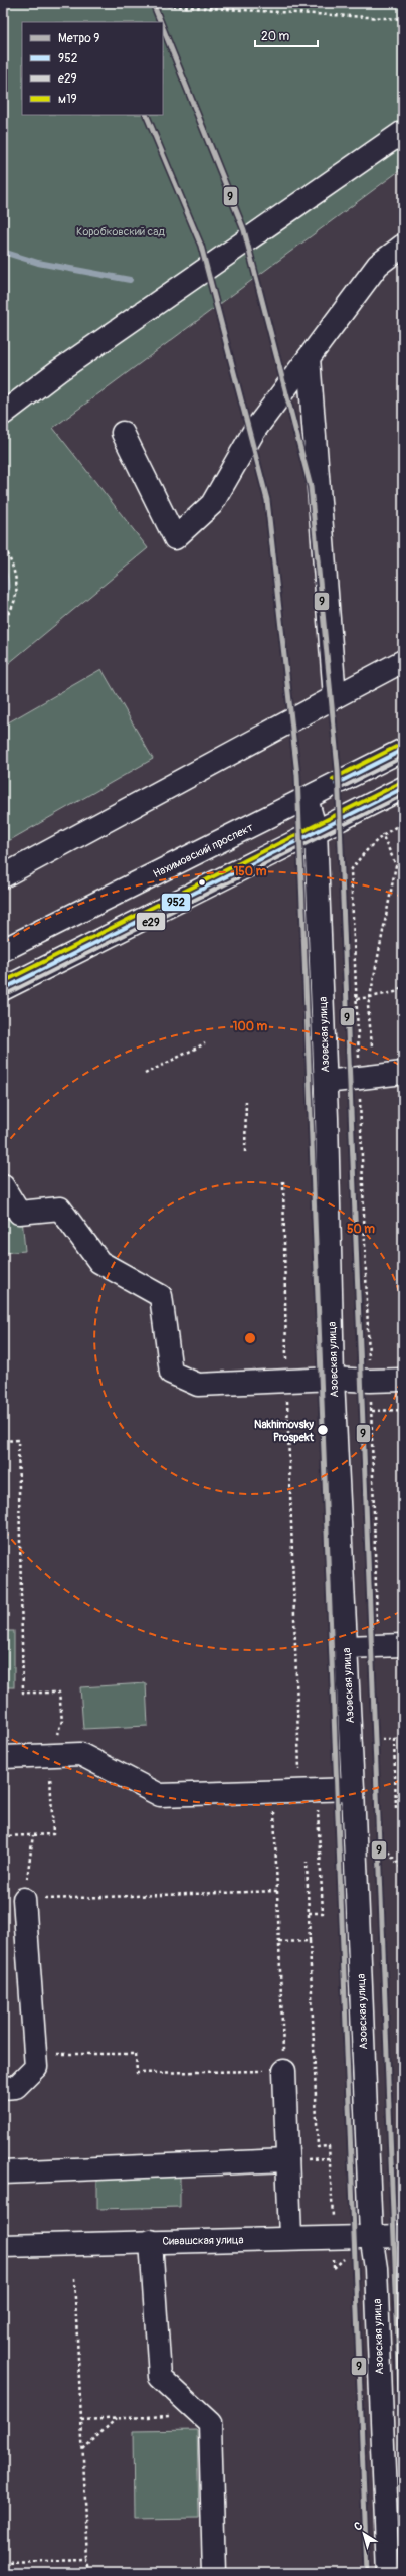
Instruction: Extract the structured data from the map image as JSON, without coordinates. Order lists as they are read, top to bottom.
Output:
{
  "streets": {
    "street": ["Нахимовский проспект", "Азовская улица", "Сивашская улица"]
  },
  "crossings": [
    ["Нахимовский проспект", "Азовская улица"],
    ["Азовская улица", "Сивашская улица"]
  ],
  "parks": ["Коробковский сад"],
  "places": ["Nakhimovsky Prospekt"],
  "lines": [
    "metro line 9",
    "transit line м19",
    "transit line 952",
    "transit line е29"
  ],
  "legend": [
    "Метро 9",
    "952",
    "е29",
    "м19"
  ],
  "scale_bar": "20 m",
  "north": "top left",
  "rings": ["150 m", "100 m", "50 m"]
}
